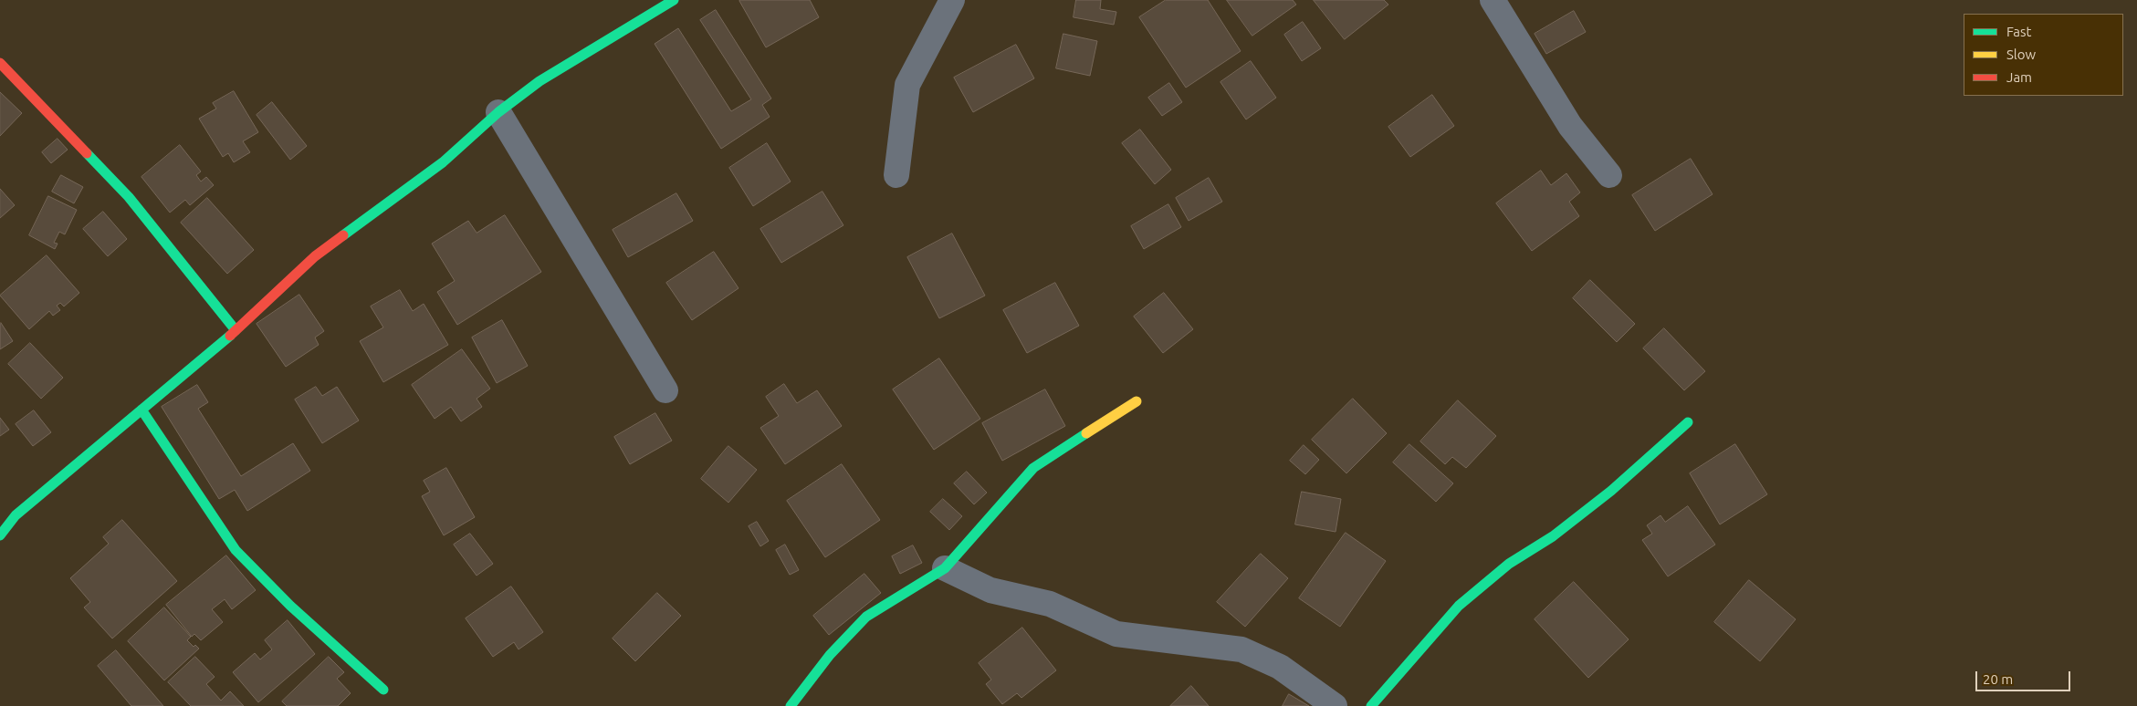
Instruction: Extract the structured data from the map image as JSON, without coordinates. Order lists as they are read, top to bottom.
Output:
{
  "legend": ["Fast", "Slow", "Jam"],
  "scale_bar": "20 m"
}
